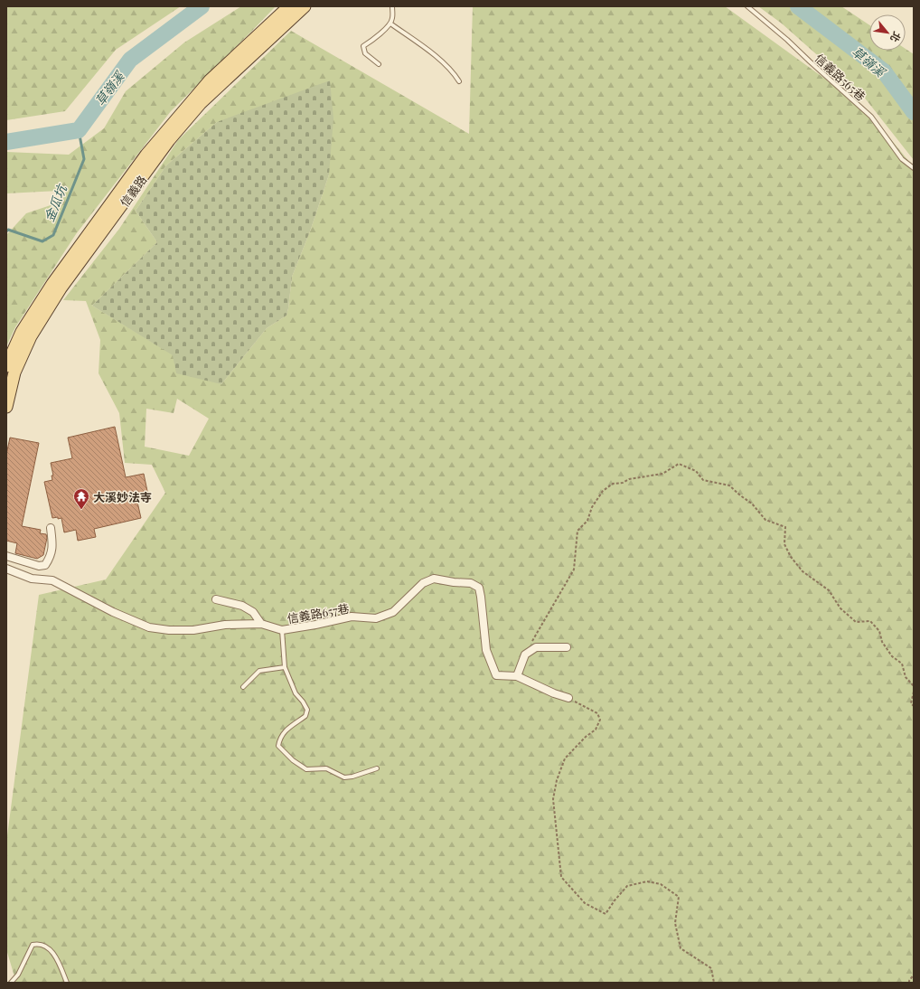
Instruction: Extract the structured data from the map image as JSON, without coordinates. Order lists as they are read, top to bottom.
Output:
{
  "streets": {
    "main road": ["信義路"],
    "street": ["信義路657巷"],
    "lane": ["信義路565巷"]
  },
  "water": ["草嶺溪", "金瓜坑"],
  "places": {
    "temple": ["大溪妙法寺"]
  },
  "north": "bottom right"
}
